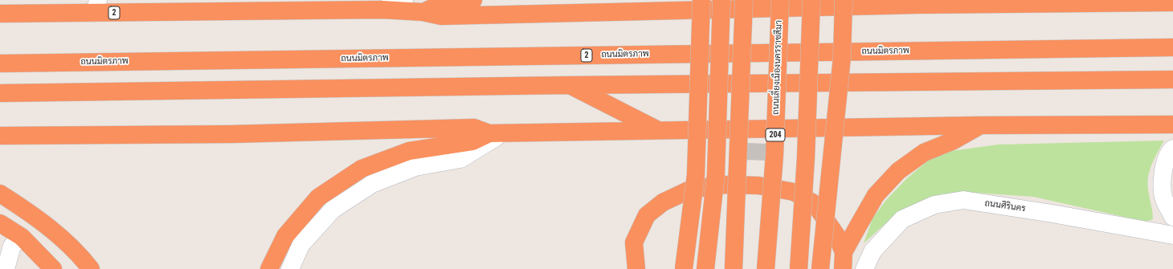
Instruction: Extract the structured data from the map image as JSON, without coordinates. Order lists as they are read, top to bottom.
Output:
{
  "streets": {
    "highway": [
      "2",
      "ถนนมิตรภาพ",
      "ถนนเลี่ยงเมืองนครราชสีมา",
      "204"
    ],
    "street": ["ถนนศิรินคร"]
  }
}
